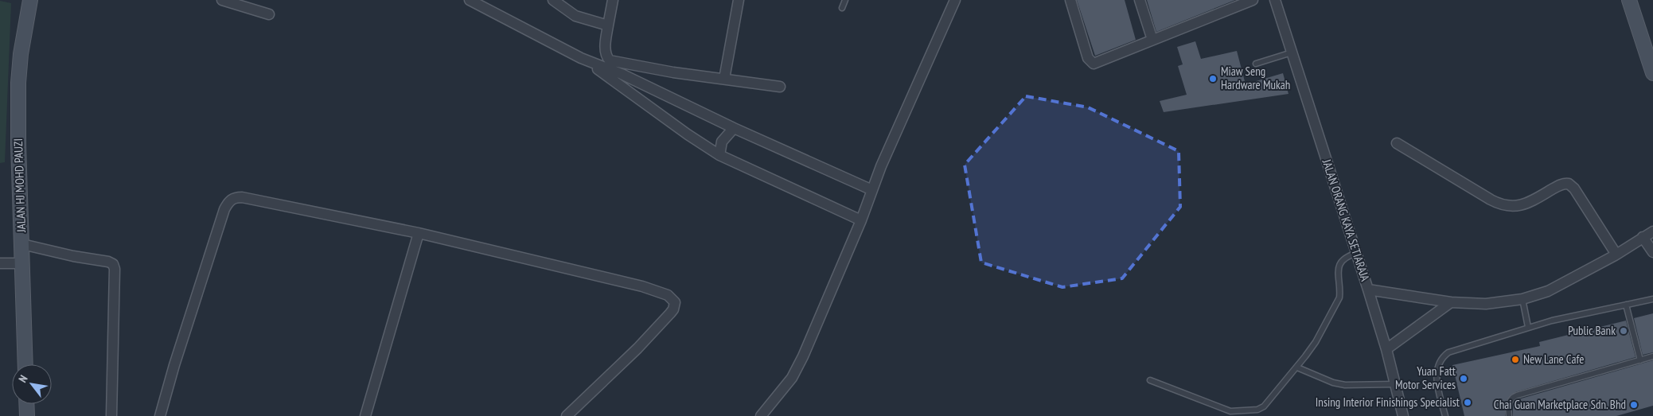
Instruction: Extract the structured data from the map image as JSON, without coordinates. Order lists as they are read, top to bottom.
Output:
{
  "streets": {
    "street": ["JALAN HJ MOHD PAUZI", "JALAN ORANG KAYA SETIARAJA"]
  },
  "places": [
    "Miaw Seng Hardware Mukah",
    "Public Bank",
    "New Lane Cafe",
    "Yuan Fatt Motor Services",
    "Insing Interior Finishings Specialist",
    "Chai Guan Marketplace Sdn. Bhd"
  ],
  "north": "top left"
}
